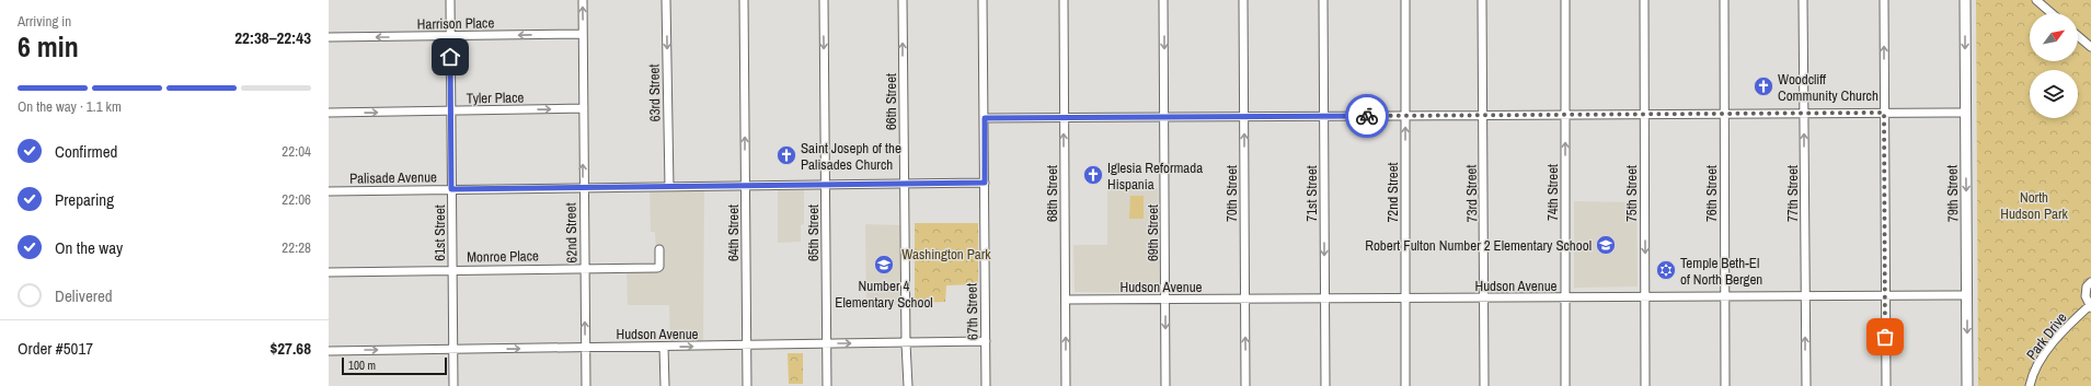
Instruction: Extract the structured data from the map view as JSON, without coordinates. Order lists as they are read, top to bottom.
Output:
{
  "streets": {
    "street": [
      "Harrison Place",
      "63rd Street",
      "Tyler Place",
      "66th Street",
      "Palisade Avenue",
      "72nd Street",
      "74th Street",
      "68th Street",
      "70th Street",
      "71st Street",
      "73rd Street",
      "75th Street",
      "76th Street",
      "77th Street",
      "79th Street",
      "61st Street",
      "62nd Street",
      "64th Street",
      "65th Street",
      "69th Street",
      "Monroe Place",
      "Hudson Avenue",
      "67th Street",
      "Park Drive"
    ]
  },
  "crossings": [
    ["Harrison Place", "61st Street"],
    ["Harrison Place", "62nd Street"],
    ["63rd Street", "Palisade Avenue"],
    ["Tyler Place", "61st Street"],
    ["Tyler Place", "62nd Street"],
    ["66th Street", "Palisade Avenue"],
    ["66th Street", "Hudson Avenue"],
    ["Palisade Avenue", "61st Street"],
    ["Palisade Avenue", "62nd Street"],
    ["Palisade Avenue", "64th Street"],
    ["Palisade Avenue", "65th Street"],
    ["Palisade Avenue", "67th Street"],
    ["72nd Street", "Hudson Avenue"],
    ["74th Street", "Hudson Avenue"],
    ["68th Street", "Hudson Avenue"],
    ["70th Street", "Hudson Avenue"],
    ["71st Street", "Hudson Avenue"],
    ["73rd Street", "Hudson Avenue"],
    ["75th Street", "Hudson Avenue"],
    ["76th Street", "Hudson Avenue"],
    ["77th Street", "Hudson Avenue"],
    ["79th Street", "Hudson Avenue"],
    ["61st Street", "Monroe Place"],
    ["61st Street", "Hudson Avenue"],
    ["62nd Street", "Monroe Place"],
    ["62nd Street", "Hudson Avenue"],
    ["64th Street", "Hudson Avenue"],
    ["65th Street", "Hudson Avenue"],
    ["69th Street", "Hudson Avenue"],
    ["Hudson Avenue", "67th Street"]
  ],
  "one_way": [
    "Harrison Place",
    "63rd Street",
    "Tyler Place",
    "66th Street",
    "72nd Street",
    "74th Street",
    "68th Street",
    "70th Street",
    "71st Street",
    "75th Street",
    "77th Street",
    "62nd Street",
    "64th Street",
    "65th Street",
    "69th Street"
  ],
  "parks": ["North Hudson Park", "Washington Park"],
  "places": {
    "church": ["Woodcliff Community Church", "Saint Joseph of the Palisades Church", "Iglesia Reformada Hispania"],
    "school or university": ["Robert Fulton Number 2 Elementary School", "Number 4 Elementary School"],
    "synagogue": ["Temple Beth-El of North Bergen"]
  },
  "scale_bar": "100 m",
  "north": "top right",
  "page": {
    "heading": ["6 min", "Arriving in", "22:38–22:43"],
    "panel": ["Order #5017", "$27.68"],
    "bar": "On the way · 1.1 km",
    "list": [
      ["Confirmed", "22:04"],
      ["Preparing", "22:06"],
      ["On the way", "22:28"],
      "Delivered"
    ],
    "scale": "100 m"
  }
}
